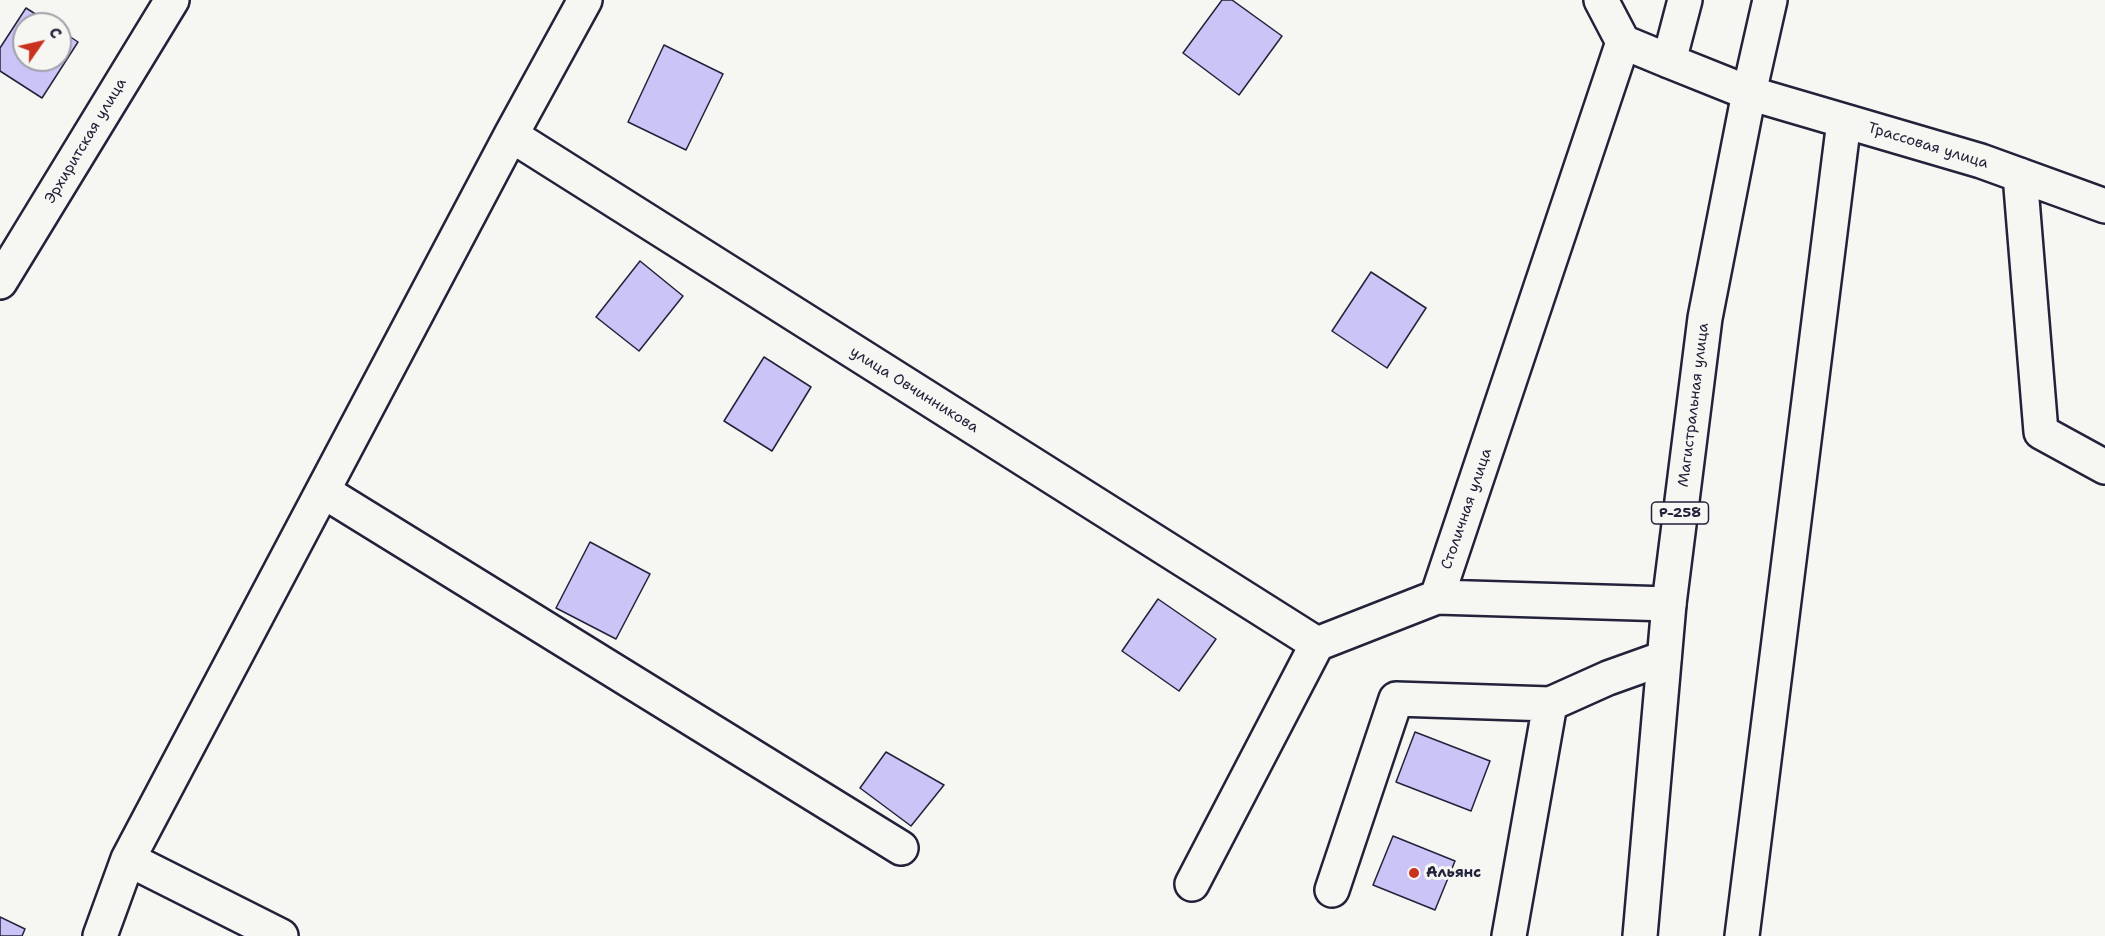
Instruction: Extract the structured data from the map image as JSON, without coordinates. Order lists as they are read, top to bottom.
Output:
{
  "streets": {
    "main road": [
      "Эрхиритская улица",
      "Трассовая улица",
      "улица Овчинникова",
      "Магистральная улица",
      "Столичная улица",
      "Р-258"
    ]
  },
  "crossings": [
    ["Трассовая улица", "Магистральная улица"],
    ["Трассовая улица", "Столичная улица"],
    ["Трассовая улица", "Р-258"],
    ["Магистральная улица", "Р-258"]
  ],
  "places": ["Альянс"],
  "north": "top right"
}
